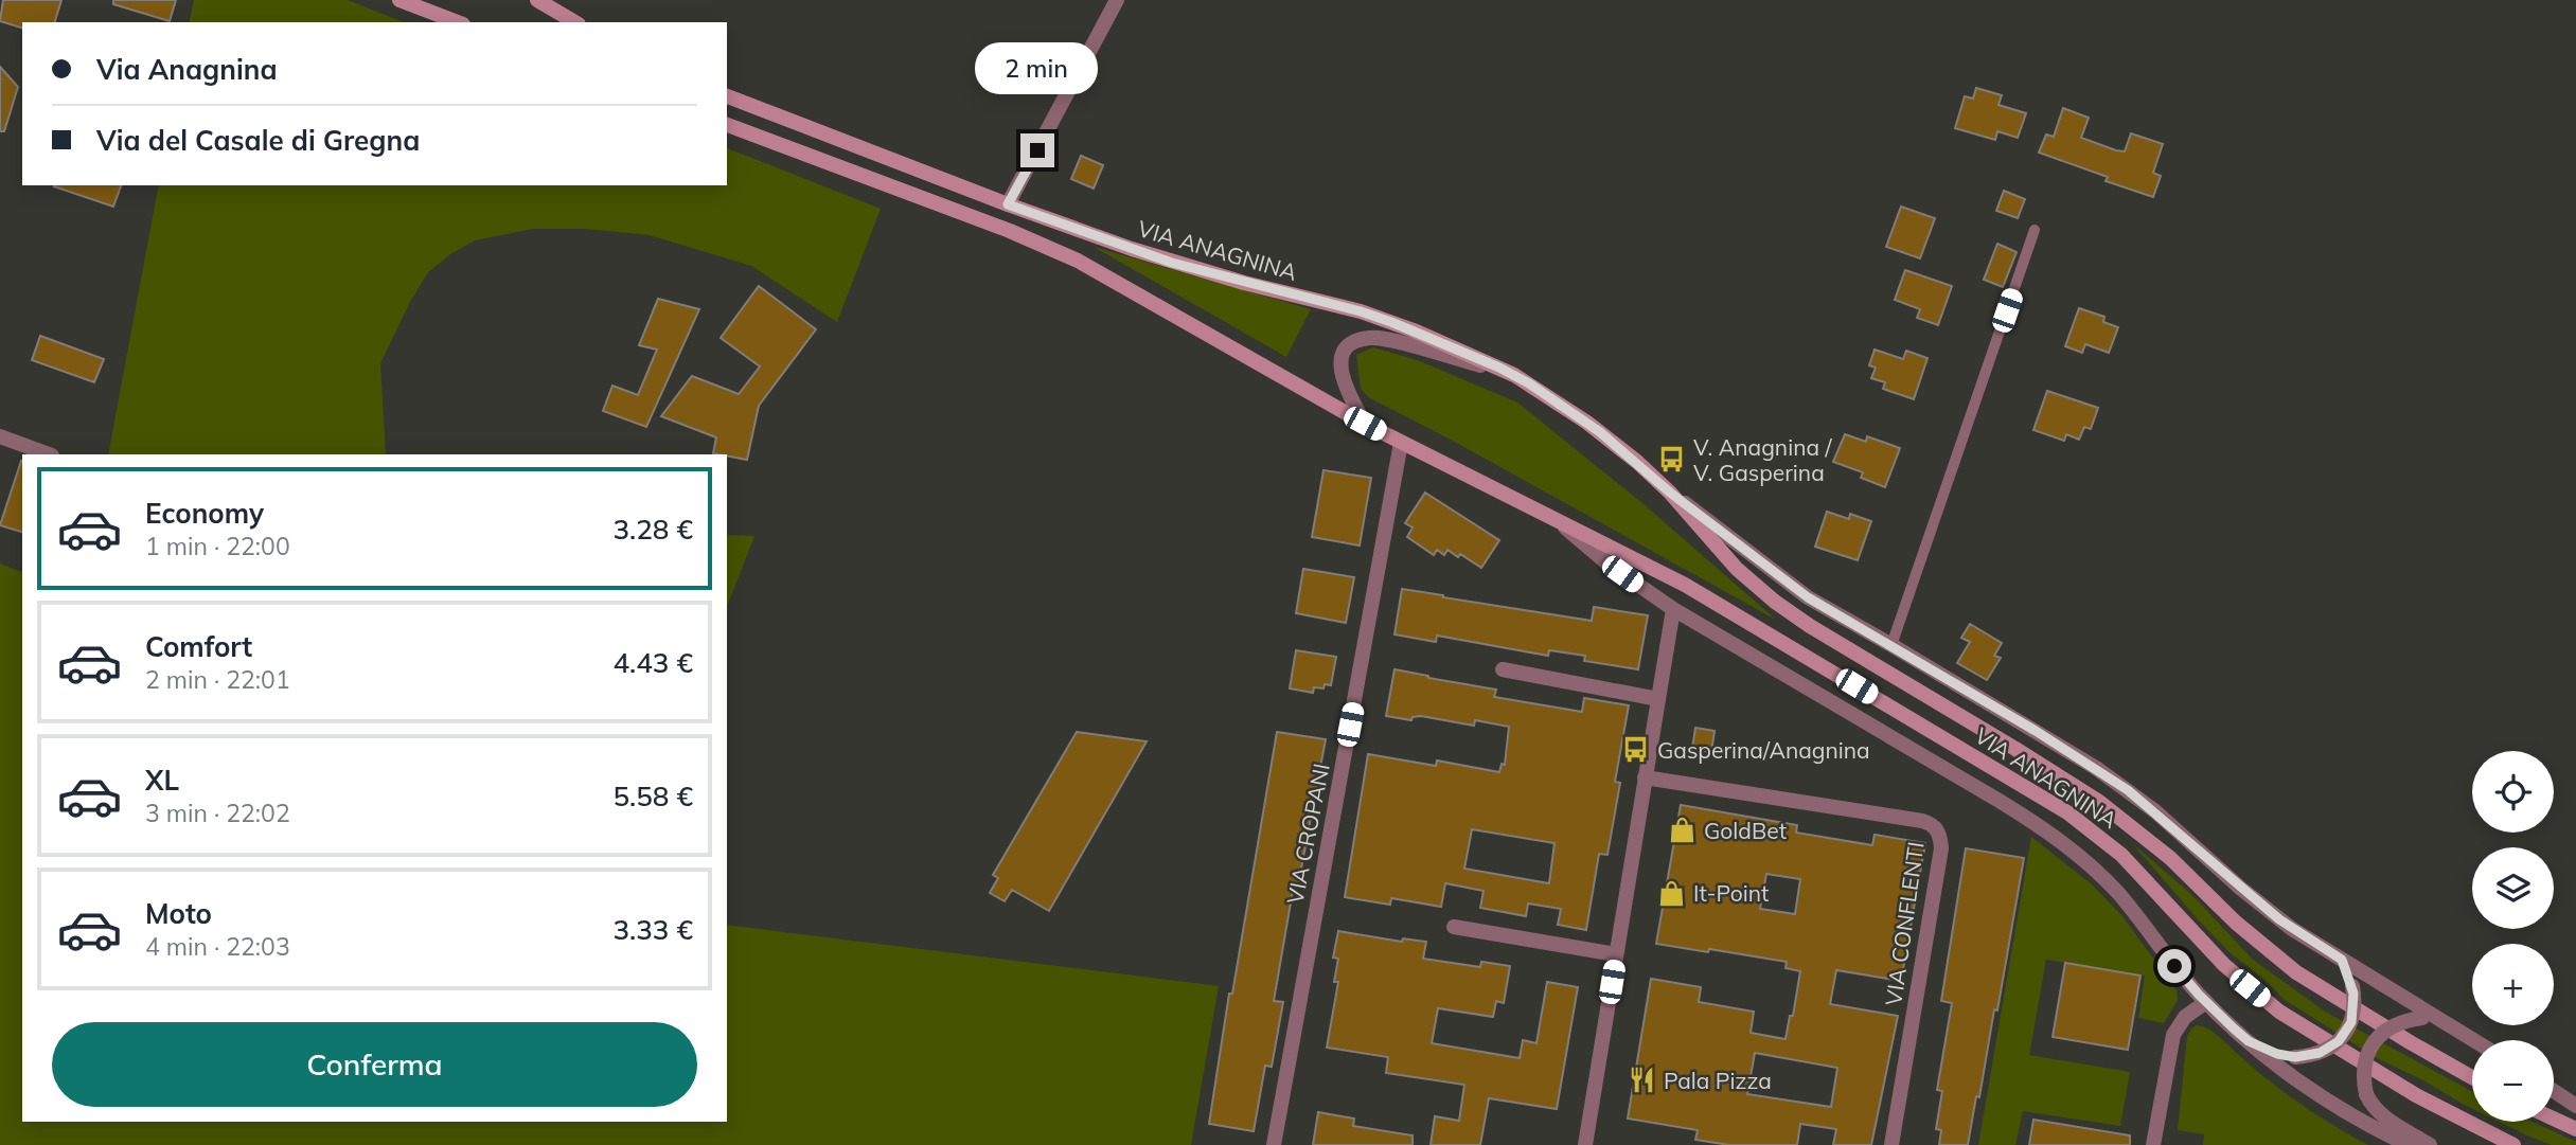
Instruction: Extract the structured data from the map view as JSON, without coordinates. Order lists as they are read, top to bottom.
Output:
{
  "streets": {
    "main road": ["VIA ANAGNINA"],
    "street": ["VIA CROPANI", "VIA CONFLENTI"]
  },
  "crossings": [
    ["VIA ANAGNINA", "VIA CROPANI"]
  ],
  "places": {
    "bus stop": ["V. Anagnina / V. Gasperina", "Gasperina/Anagnina"],
    "shop": ["GoldBet", "It-Point"],
    "restaurant": ["Pala Pizza"]
  },
  "page": {
    "banner": ["Via Anagnina", "Via del Casale di Gregna"],
    "bubble": "2 min",
    "list": [
      {
        "name": "Economy",
        "note": "1 min · 22:00",
        "value": "3.28 €"
      },
      {
        "name": "Comfort",
        "note": "2 min · 22:01",
        "value": "4.43 €"
      },
      {
        "name": "XL",
        "note": "3 min · 22:02",
        "value": "5.58 €"
      },
      {
        "name": "Moto",
        "note": "4 min · 22:03",
        "value": "3.33 €"
      }
    ],
    "map_buttons": ["+", "−"],
    "buttons": "Conferma"
  }
}
